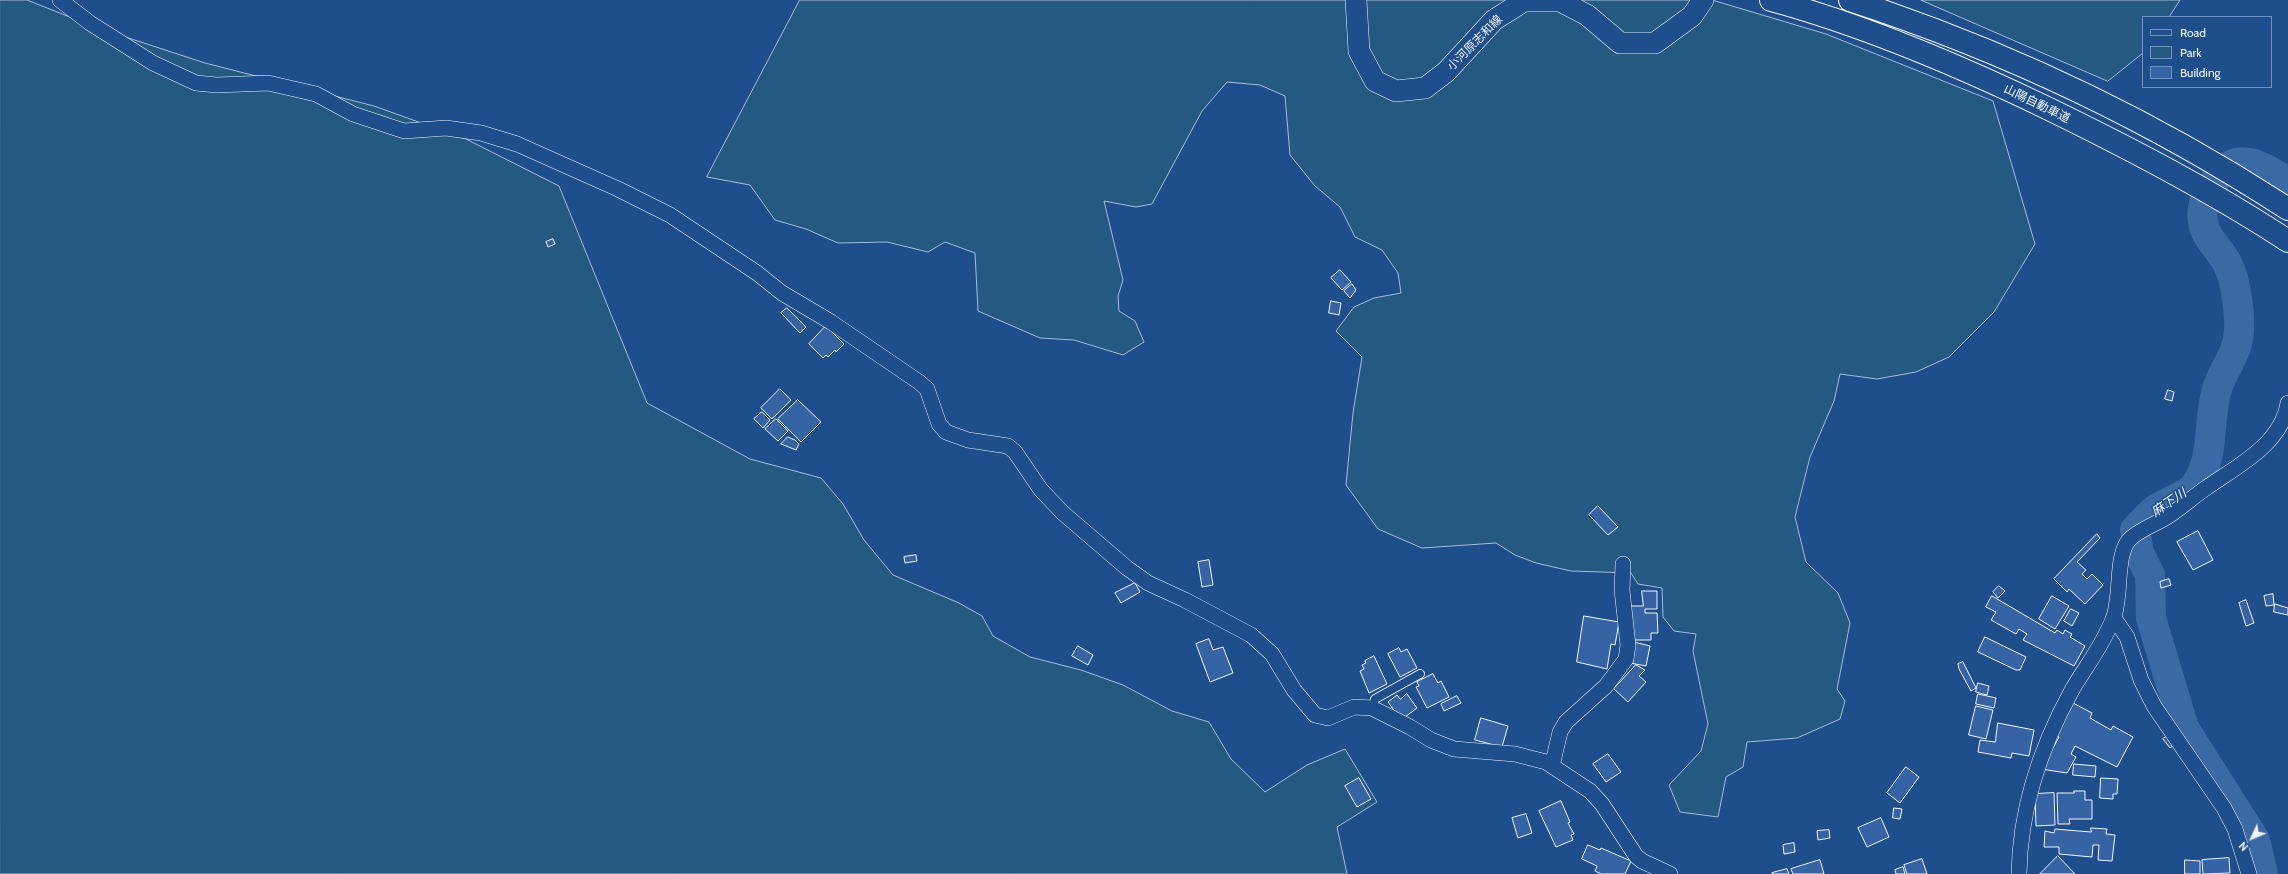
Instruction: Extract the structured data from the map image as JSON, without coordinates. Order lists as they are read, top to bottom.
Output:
{
  "streets": {
    "highway": ["山陽自動車道"],
    "main road": ["小河原志和線"]
  },
  "water": ["麻下川"],
  "legend": ["Road", "Park", "Building"],
  "north": "bottom left"
}
